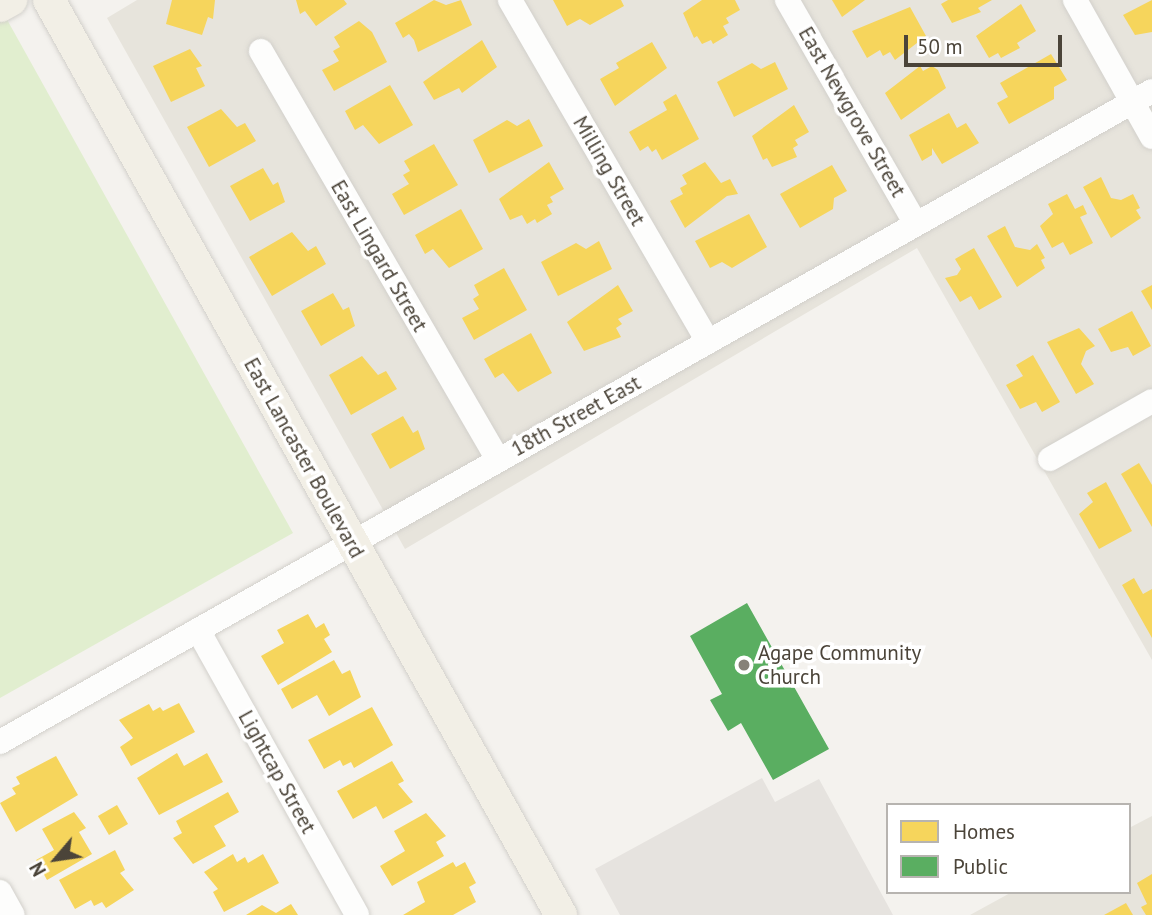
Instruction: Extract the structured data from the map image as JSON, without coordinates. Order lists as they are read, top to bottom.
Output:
{
  "streets": {
    "main road": ["East Lancaster Boulevard"],
    "street": [
      "East Newgrove Street",
      "Milling Street",
      "East Lingard Street",
      "18th Street East",
      "Lightcap Street"
    ]
  },
  "crossings": [
    ["East Newgrove Street", "18th Street East"],
    ["Milling Street", "18th Street East"],
    ["East Lingard Street", "18th Street East"],
    ["18th Street East", "East Lancaster Boulevard"],
    ["18th Street East", "Lightcap Street"]
  ],
  "places": ["Agape Community Church"],
  "legend": ["Homes", "Public"],
  "scale_bar": "50 m",
  "north": "bottom left"
}
